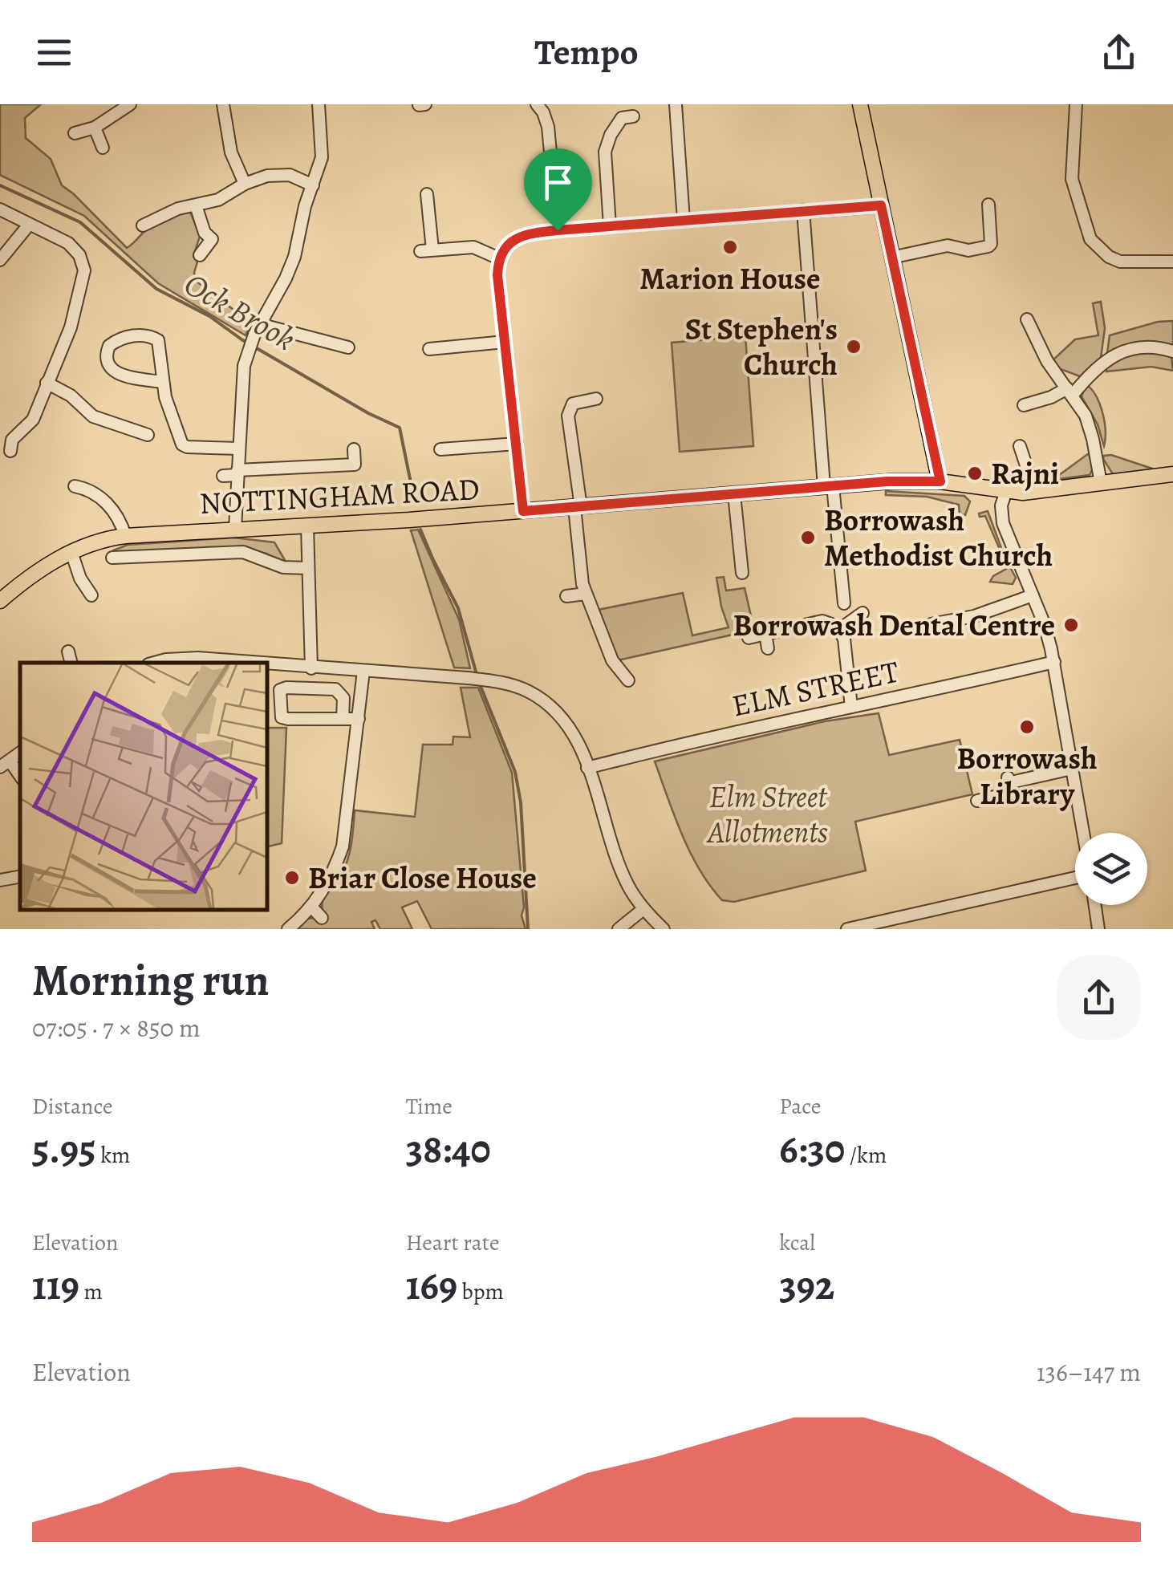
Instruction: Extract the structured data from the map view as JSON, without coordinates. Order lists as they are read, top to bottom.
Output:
{
  "streets": {
    "main road": ["NOTTINGHAM ROAD"],
    "street": ["ELM STREET"]
  },
  "water": ["Ock Brook"],
  "parks": ["Elm Street Allotments"],
  "places": [
    "Marion House",
    "St Stephen's Church",
    "Rajni",
    "Borrowash Methodist Church",
    "Borrowash Dental Centre",
    "Borrowash Library",
    "Briar Close House"
  ],
  "page": {
    "header": "Tempo",
    "heading": ["Morning run", "07:05 · 7 × 850 m"],
    "stats": [
      ["Distance", "5.95 km"],
      ["Time", "38:40"],
      ["Pace", "6:30 /km"],
      ["Elevation", "119 m"],
      ["Heart rate", "169 bpm"],
      ["kcal", "392"]
    ],
    "chart": ["Elevation", "136–147 m"]
  }
}
